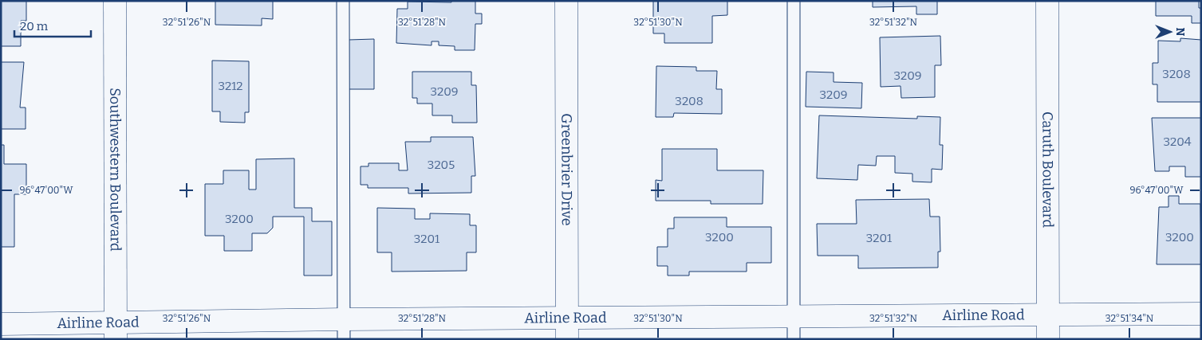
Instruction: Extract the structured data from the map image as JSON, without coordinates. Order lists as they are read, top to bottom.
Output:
{
  "streets": {
    "street": [
      "Southwestern Boulevard",
      "Greenbrier Drive",
      "Caruth Boulevard",
      "Airline Road"
    ]
  },
  "crossings": [
    ["Southwestern Boulevard", "Airline Road"],
    ["Greenbrier Drive", "Airline Road"],
    ["Caruth Boulevard", "Airline Road"]
  ],
  "house_numbers": [
    "3208",
    "3209",
    "3212",
    "3209",
    "3209",
    "3208",
    "3204",
    "3205",
    "3200",
    "3200",
    "3200",
    "3201",
    "3201"
  ],
  "scale_bar": "20 m",
  "north": "right",
  "coordinates": [
    "32°51'26\"N",
    "32°51'28\"N",
    "32°51'30\"N",
    "32°51'32\"N",
    "96°47'00\"W",
    "32°51'34\"N"
  ]
}
